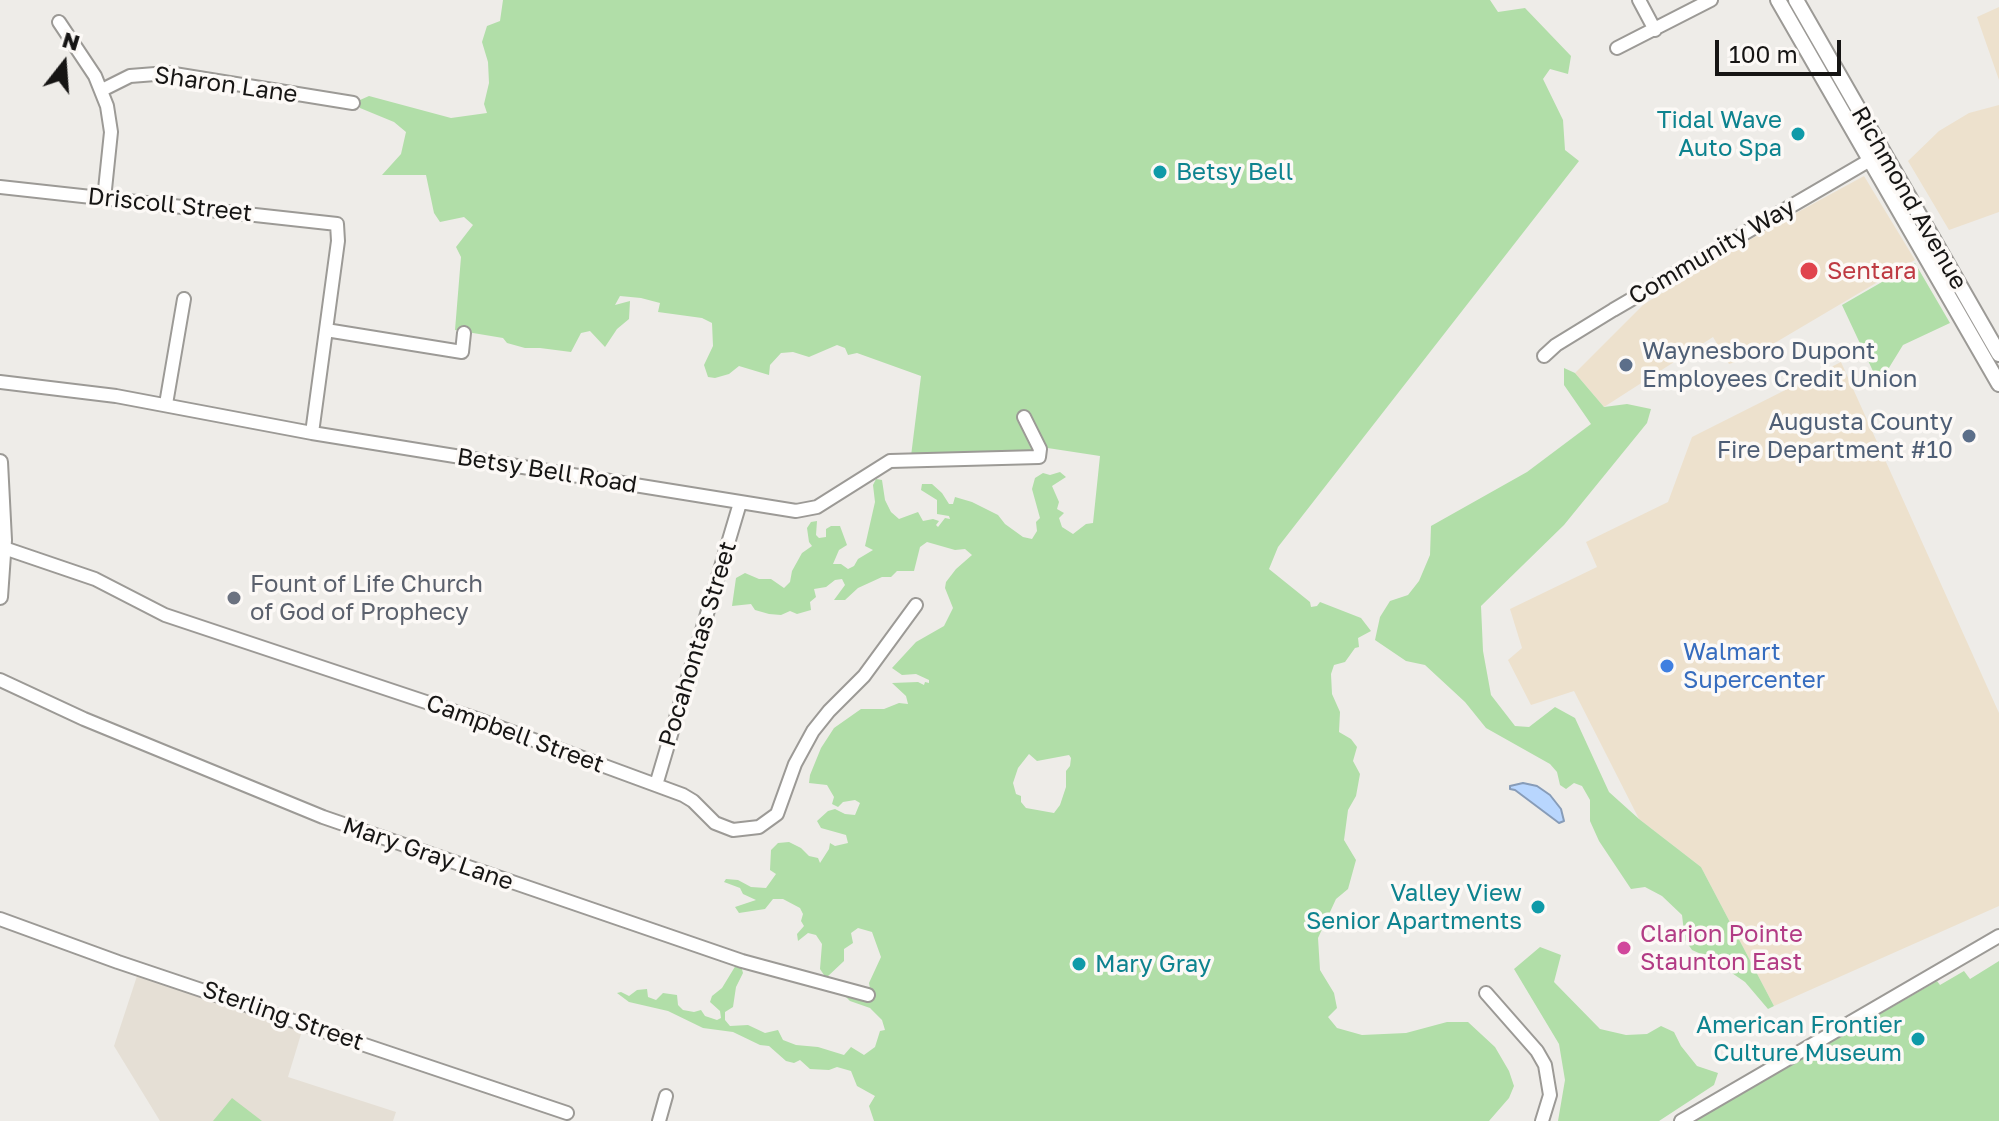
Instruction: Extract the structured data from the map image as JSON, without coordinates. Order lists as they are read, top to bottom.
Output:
{
  "streets": {
    "main road": ["Richmond Avenue"],
    "street": [
      "Sharon Lane",
      "Driscoll Street",
      "Community Way",
      "Betsy Bell Road",
      "Pocahontas Street",
      "Campbell Street",
      "Mary Gray Lane",
      "Sterling Street"
    ]
  },
  "crossings": [
    ["Richmond Avenue", "Community Way"],
    ["Betsy Bell Road", "Pocahontas Street"],
    ["Pocahontas Street", "Campbell Street"]
  ],
  "places": [
    "Tidal Wave Auto Spa",
    "Betsy Bell",
    "Sentara",
    "Waynesboro Dupont Employees Credit Union",
    "Augusta County Fire Department #10",
    "Fount of Life Church of God of Prophecy",
    "Walmart Supercenter",
    "Valley View Senior Apartments",
    "Clarion Pointe Staunton East",
    "Mary Gray",
    "American Frontier Culture Museum"
  ],
  "scale_bar": "100 m",
  "north": "top"
}
